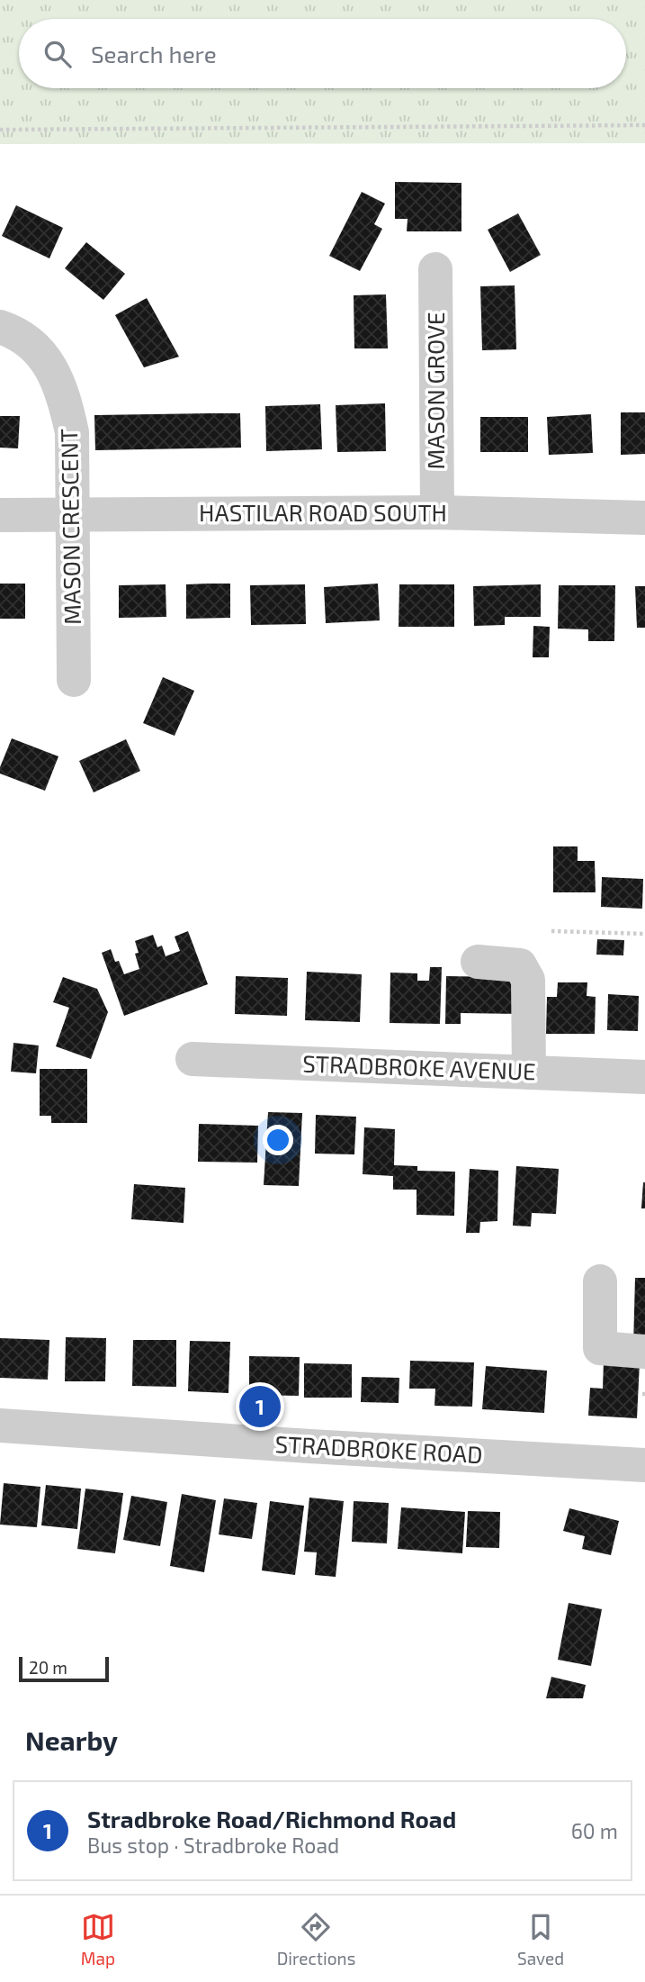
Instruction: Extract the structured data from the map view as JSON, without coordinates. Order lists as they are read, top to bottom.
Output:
{
  "streets": {
    "street": [
      "MASON GROVE",
      "HASTILAR ROAD SOUTH",
      "MASON CRESCENT",
      "STRADBROKE AVENUE",
      "STRADBROKE ROAD"
    ]
  },
  "crossings": [
    ["MASON GROVE", "HASTILAR ROAD SOUTH"],
    ["HASTILAR ROAD SOUTH", "MASON CRESCENT"]
  ],
  "scale_bar": "20 m",
  "page": {
    "search": "Search here",
    "pins": "1",
    "scale": "20 m",
    "heading": "Nearby",
    "list": [
      {
        "mark": "1",
        "name": "Stradbroke Road/Richmond Road",
        "note": "Bus stop · Stradbroke Road",
        "value": "60 m"
      }
    ],
    "nav": ["Map", "Directions", "Saved"]
  }
}
